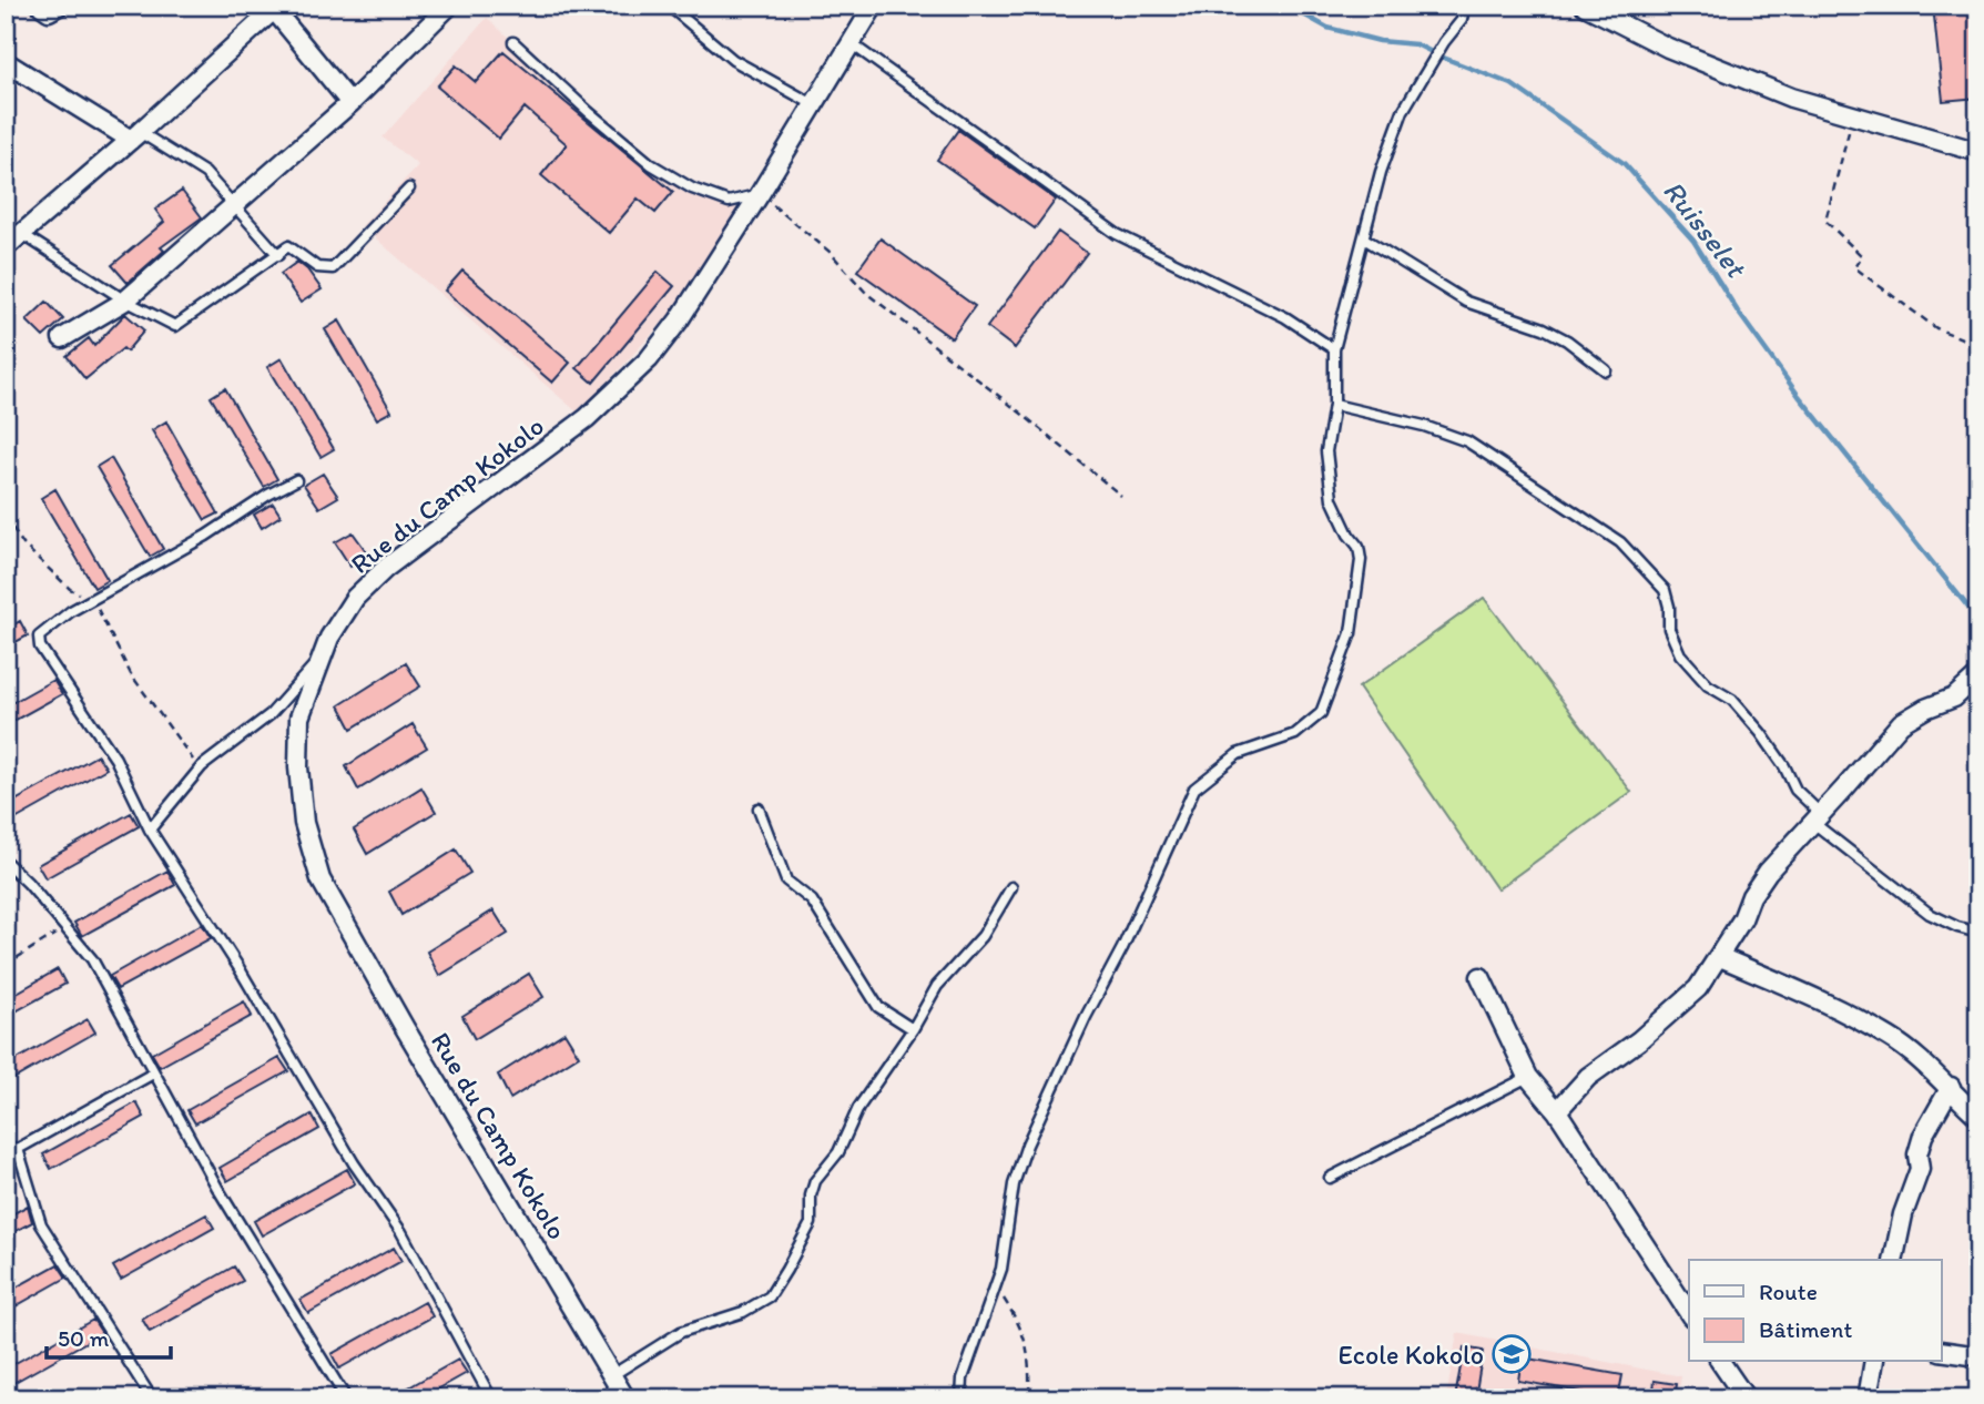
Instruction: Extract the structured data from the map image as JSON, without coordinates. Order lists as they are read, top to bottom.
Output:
{
  "streets": {
    "street": ["Rue du Camp Kokolo"]
  },
  "water": ["Ruisselet"],
  "places": {
    "school or university": ["Ecole Kokolo"]
  },
  "legend": ["Route", "Bâtiment"],
  "scale_bar": "50 m"
}
